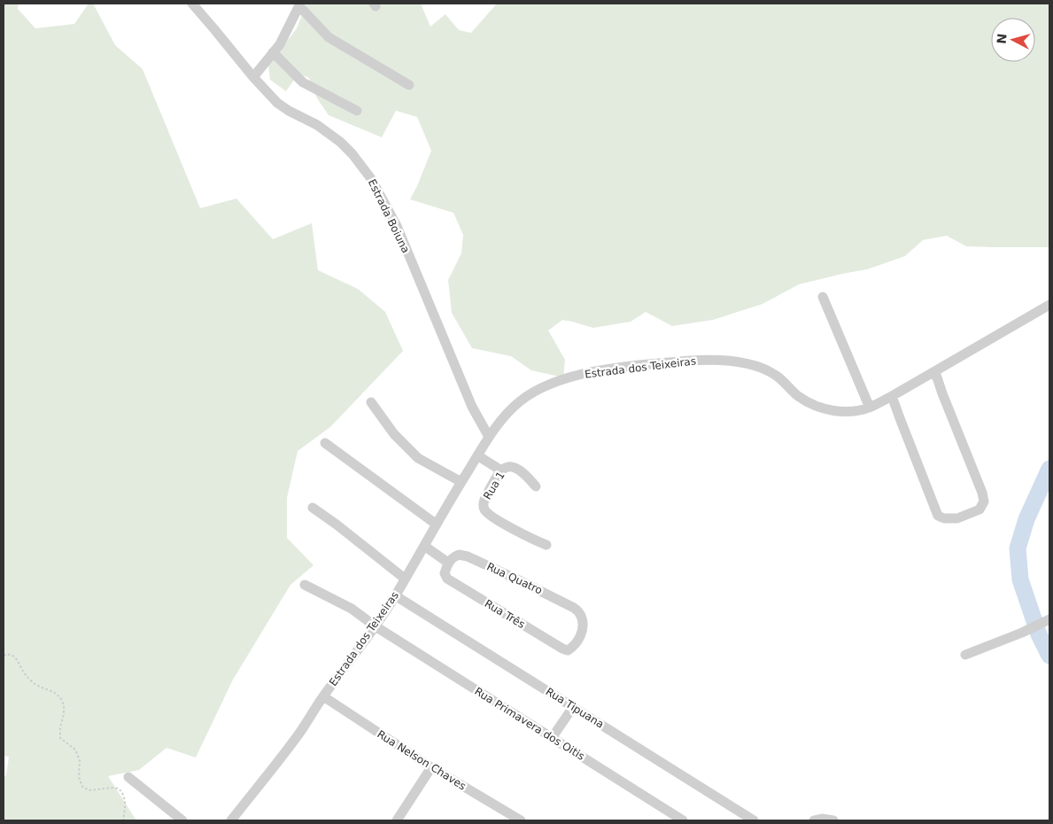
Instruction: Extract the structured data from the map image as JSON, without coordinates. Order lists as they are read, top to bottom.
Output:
{
  "streets": {
    "street": [
      "Estrada Boiuna",
      "Estrada dos Teixeiras",
      "Rua 1",
      "Rua Quatro",
      "Rua Três",
      "Rua Tipuana",
      "Rua Primavera dos Oitis",
      "Rua Nelson Chaves"
    ]
  },
  "crossings": [
    ["Estrada Boiuna", "Estrada dos Teixeiras"],
    ["Estrada dos Teixeiras", "Rua Tipuana"],
    ["Estrada dos Teixeiras", "Rua Primavera dos Oitis"],
    ["Estrada dos Teixeiras", "Rua Nelson Chaves"],
    ["Rua Quatro", "Rua Três"]
  ],
  "north": "left"
}
